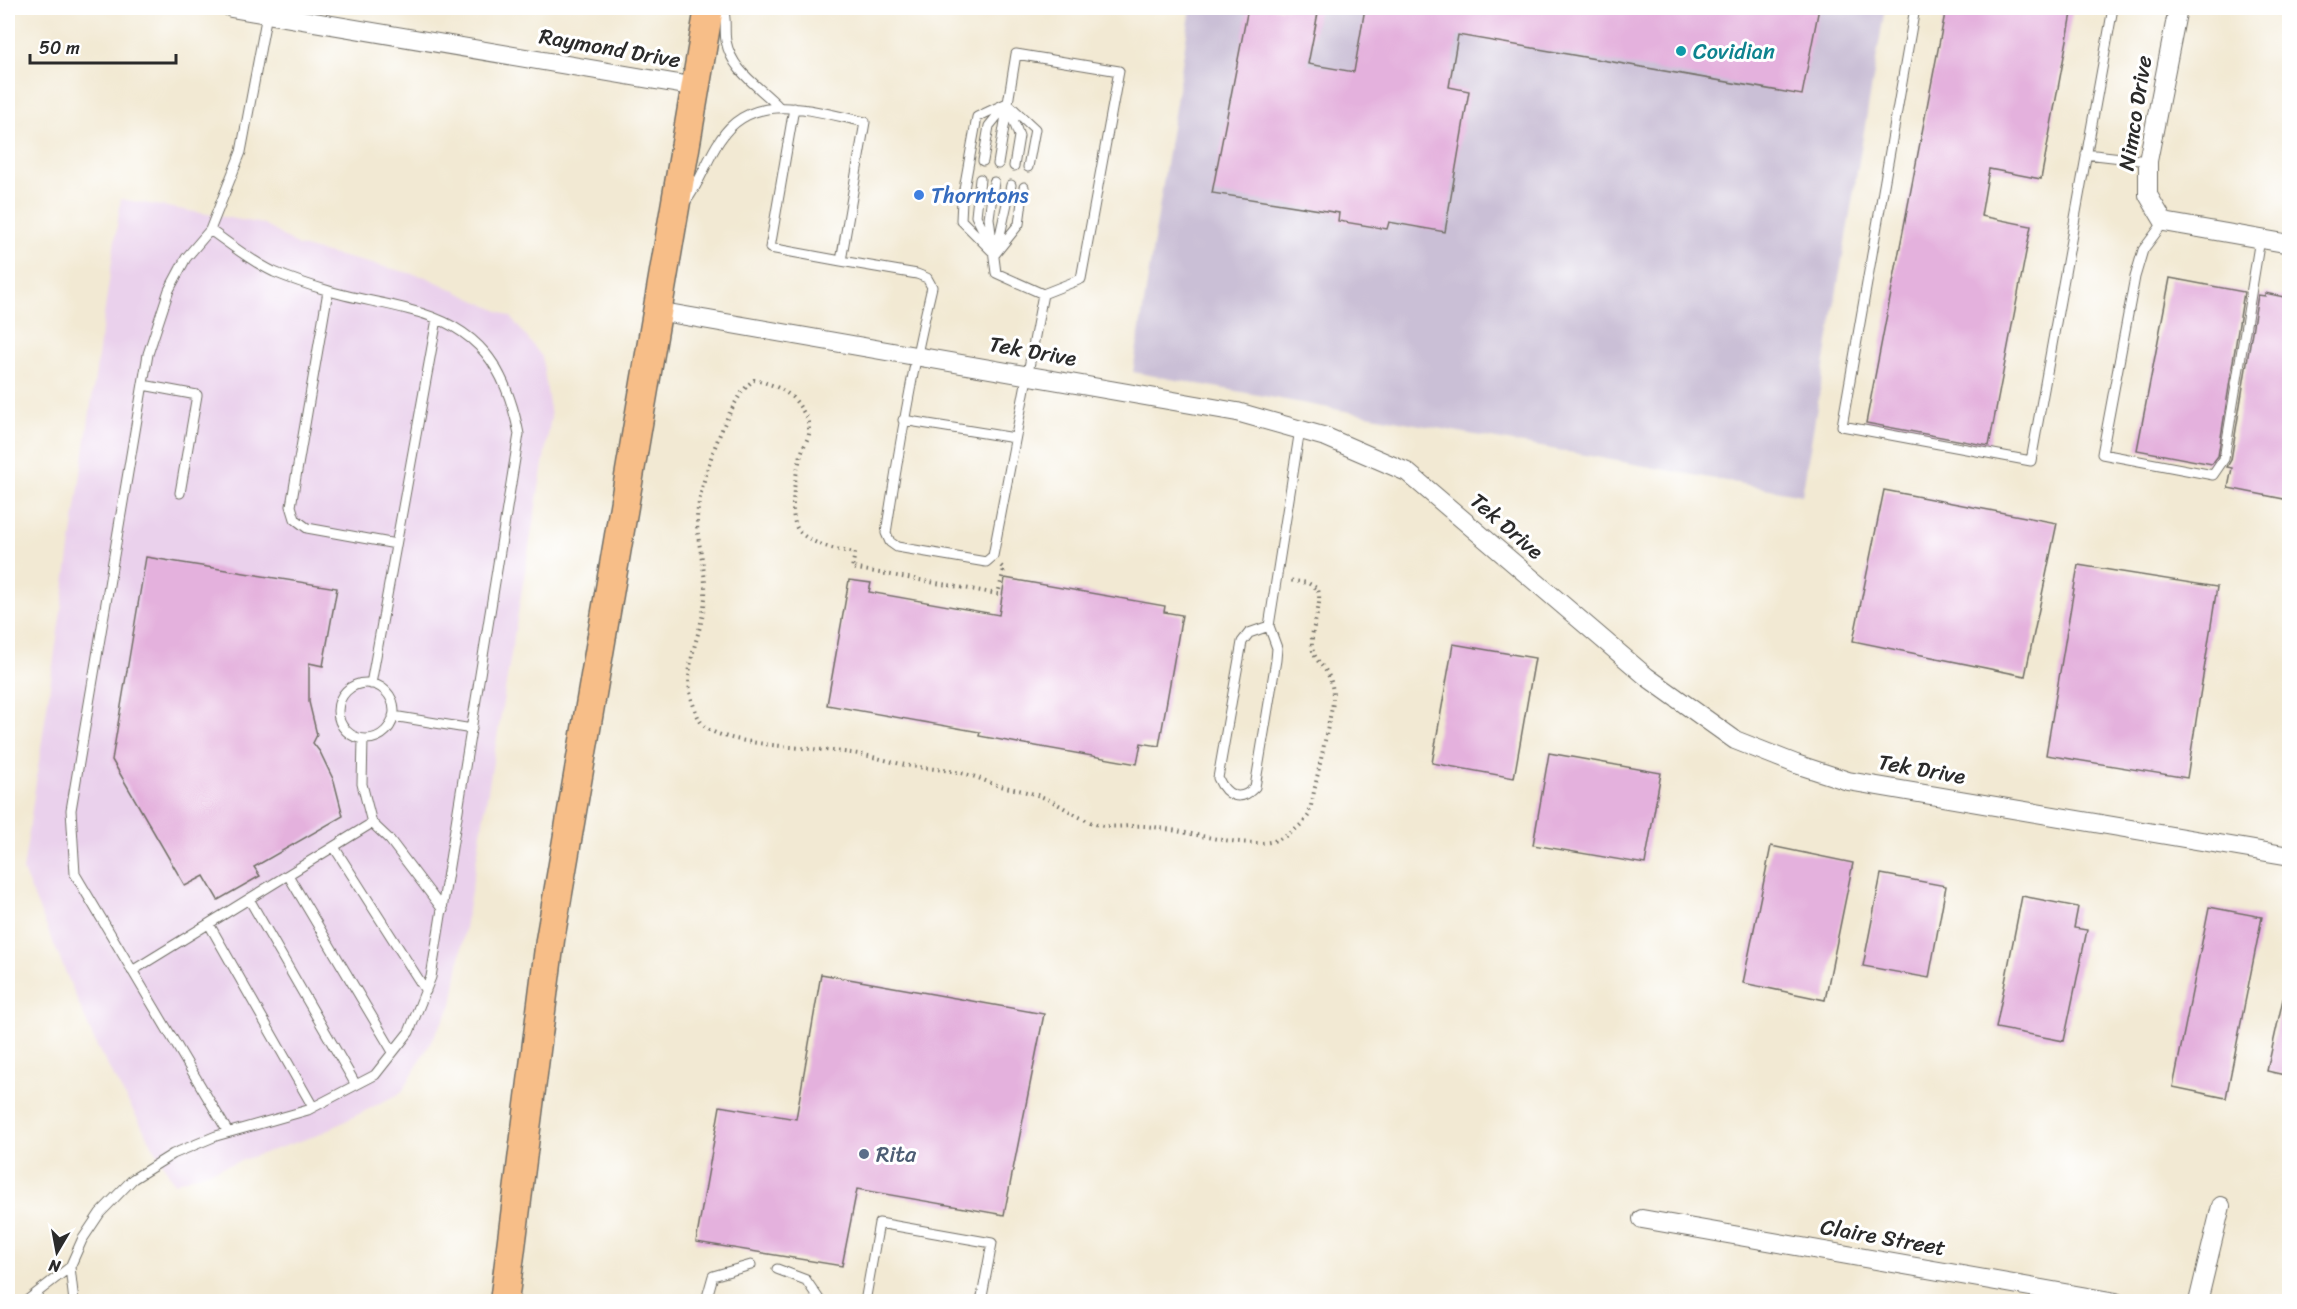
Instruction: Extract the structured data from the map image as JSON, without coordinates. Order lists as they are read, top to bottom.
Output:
{
  "streets": {
    "street": [
      "Raymond Drive",
      "Nimco Drive",
      "Tek Drive",
      "Claire Street"
    ]
  },
  "places": ["Covidian", "Thorntons", "Rita"],
  "scale_bar": "50 m",
  "north": "bottom"
}
